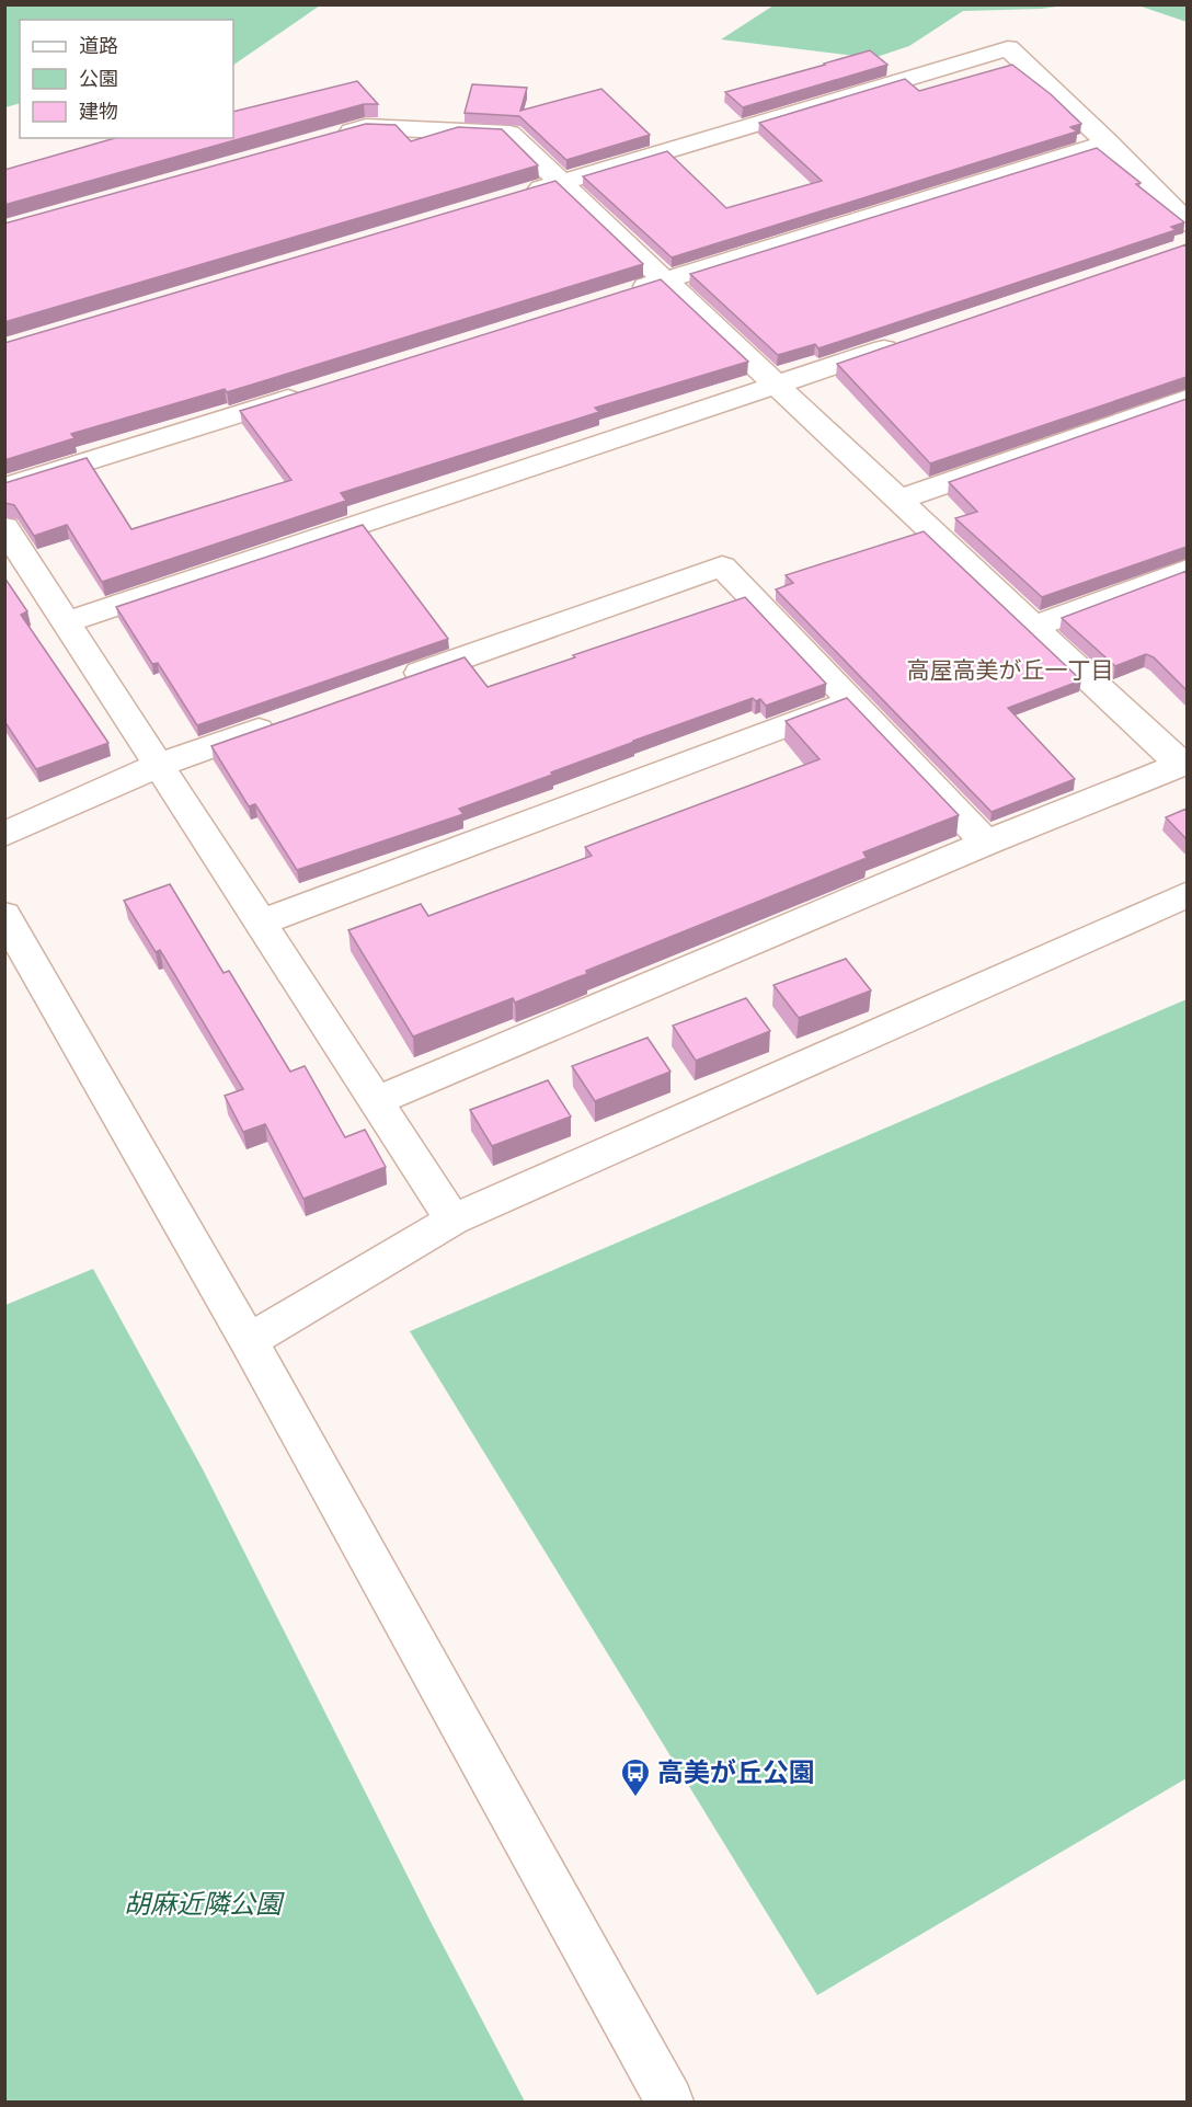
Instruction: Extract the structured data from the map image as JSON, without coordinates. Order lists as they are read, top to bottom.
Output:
{
  "districts": ["高屋高美が丘一丁目"],
  "parks": ["胡麻近隣公園"],
  "places": {
    "bus stop": ["高美が丘公園"]
  },
  "legend": ["道路", "公園", "建物"]
}
